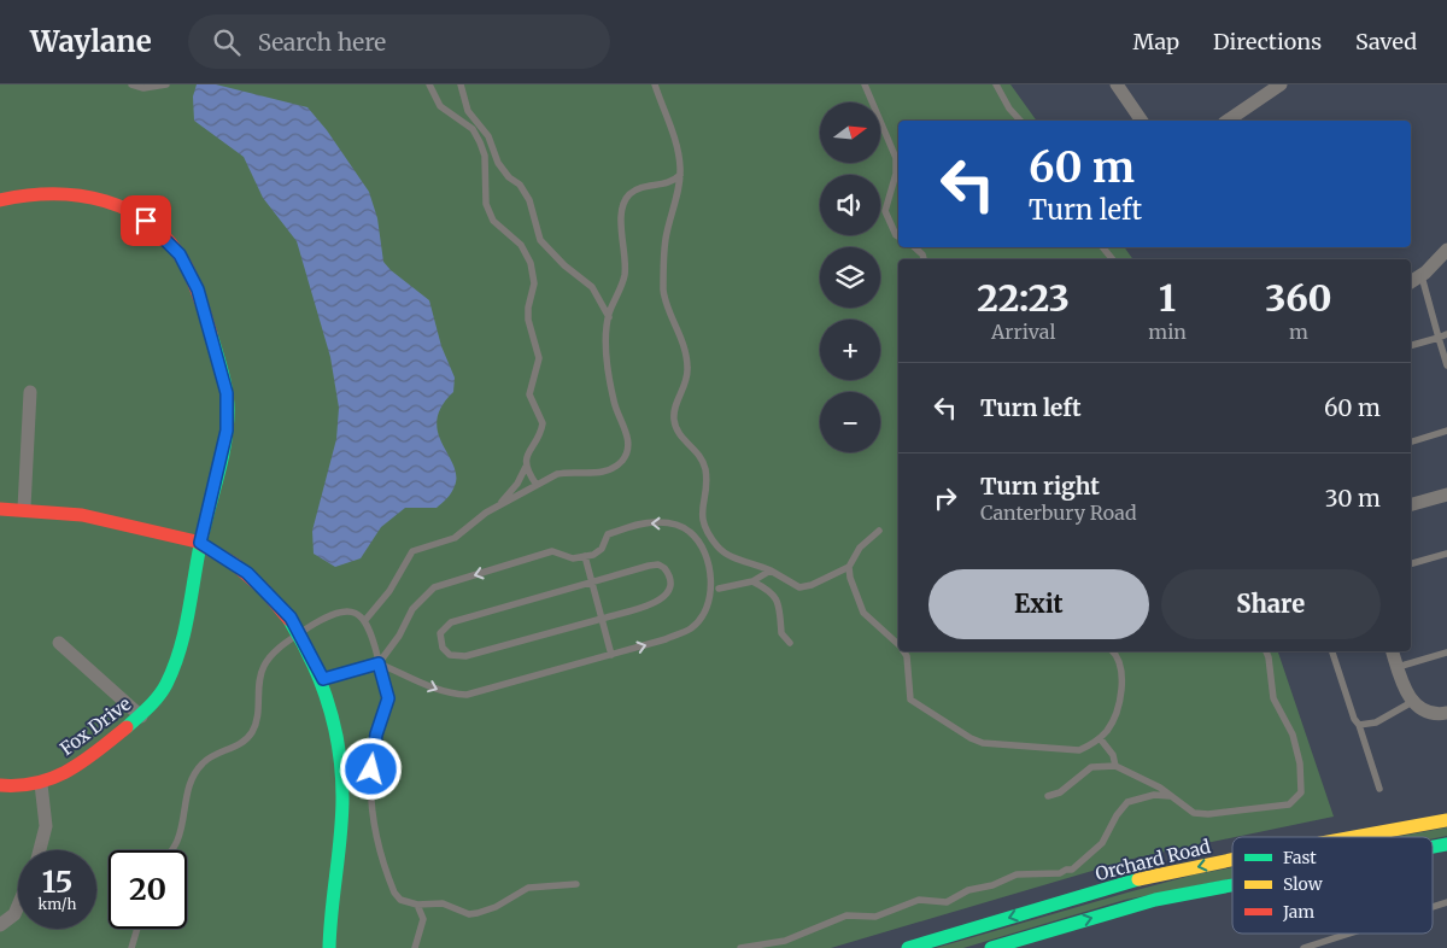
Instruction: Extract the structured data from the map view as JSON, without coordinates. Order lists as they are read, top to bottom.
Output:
{
  "streets": {
    "street": ["Fox Drive", "Orchard Road"]
  },
  "legend": ["Fast", "Slow", "Jam"],
  "north": "right",
  "page": {
    "header": "Waylane",
    "search": "Search here",
    "nav": ["Map", "Directions", "Saved"],
    "map_buttons": ["+", "−"],
    "turn": ["60 m", "Turn left"],
    "eta": [
      "22:23",
      "Arrival",
      "1",
      "min",
      "360",
      "m"
    ],
    "list": [
      {
        "name": "Turn left",
        "value": "60 m"
      },
      {
        "name": "Turn right",
        "note": "Canterbury Road",
        "value": "30 m"
      }
    ],
    "buttons": ["Exit", "Share"],
    "speed": "15 km/h",
    "limit": "20"
  }
}
